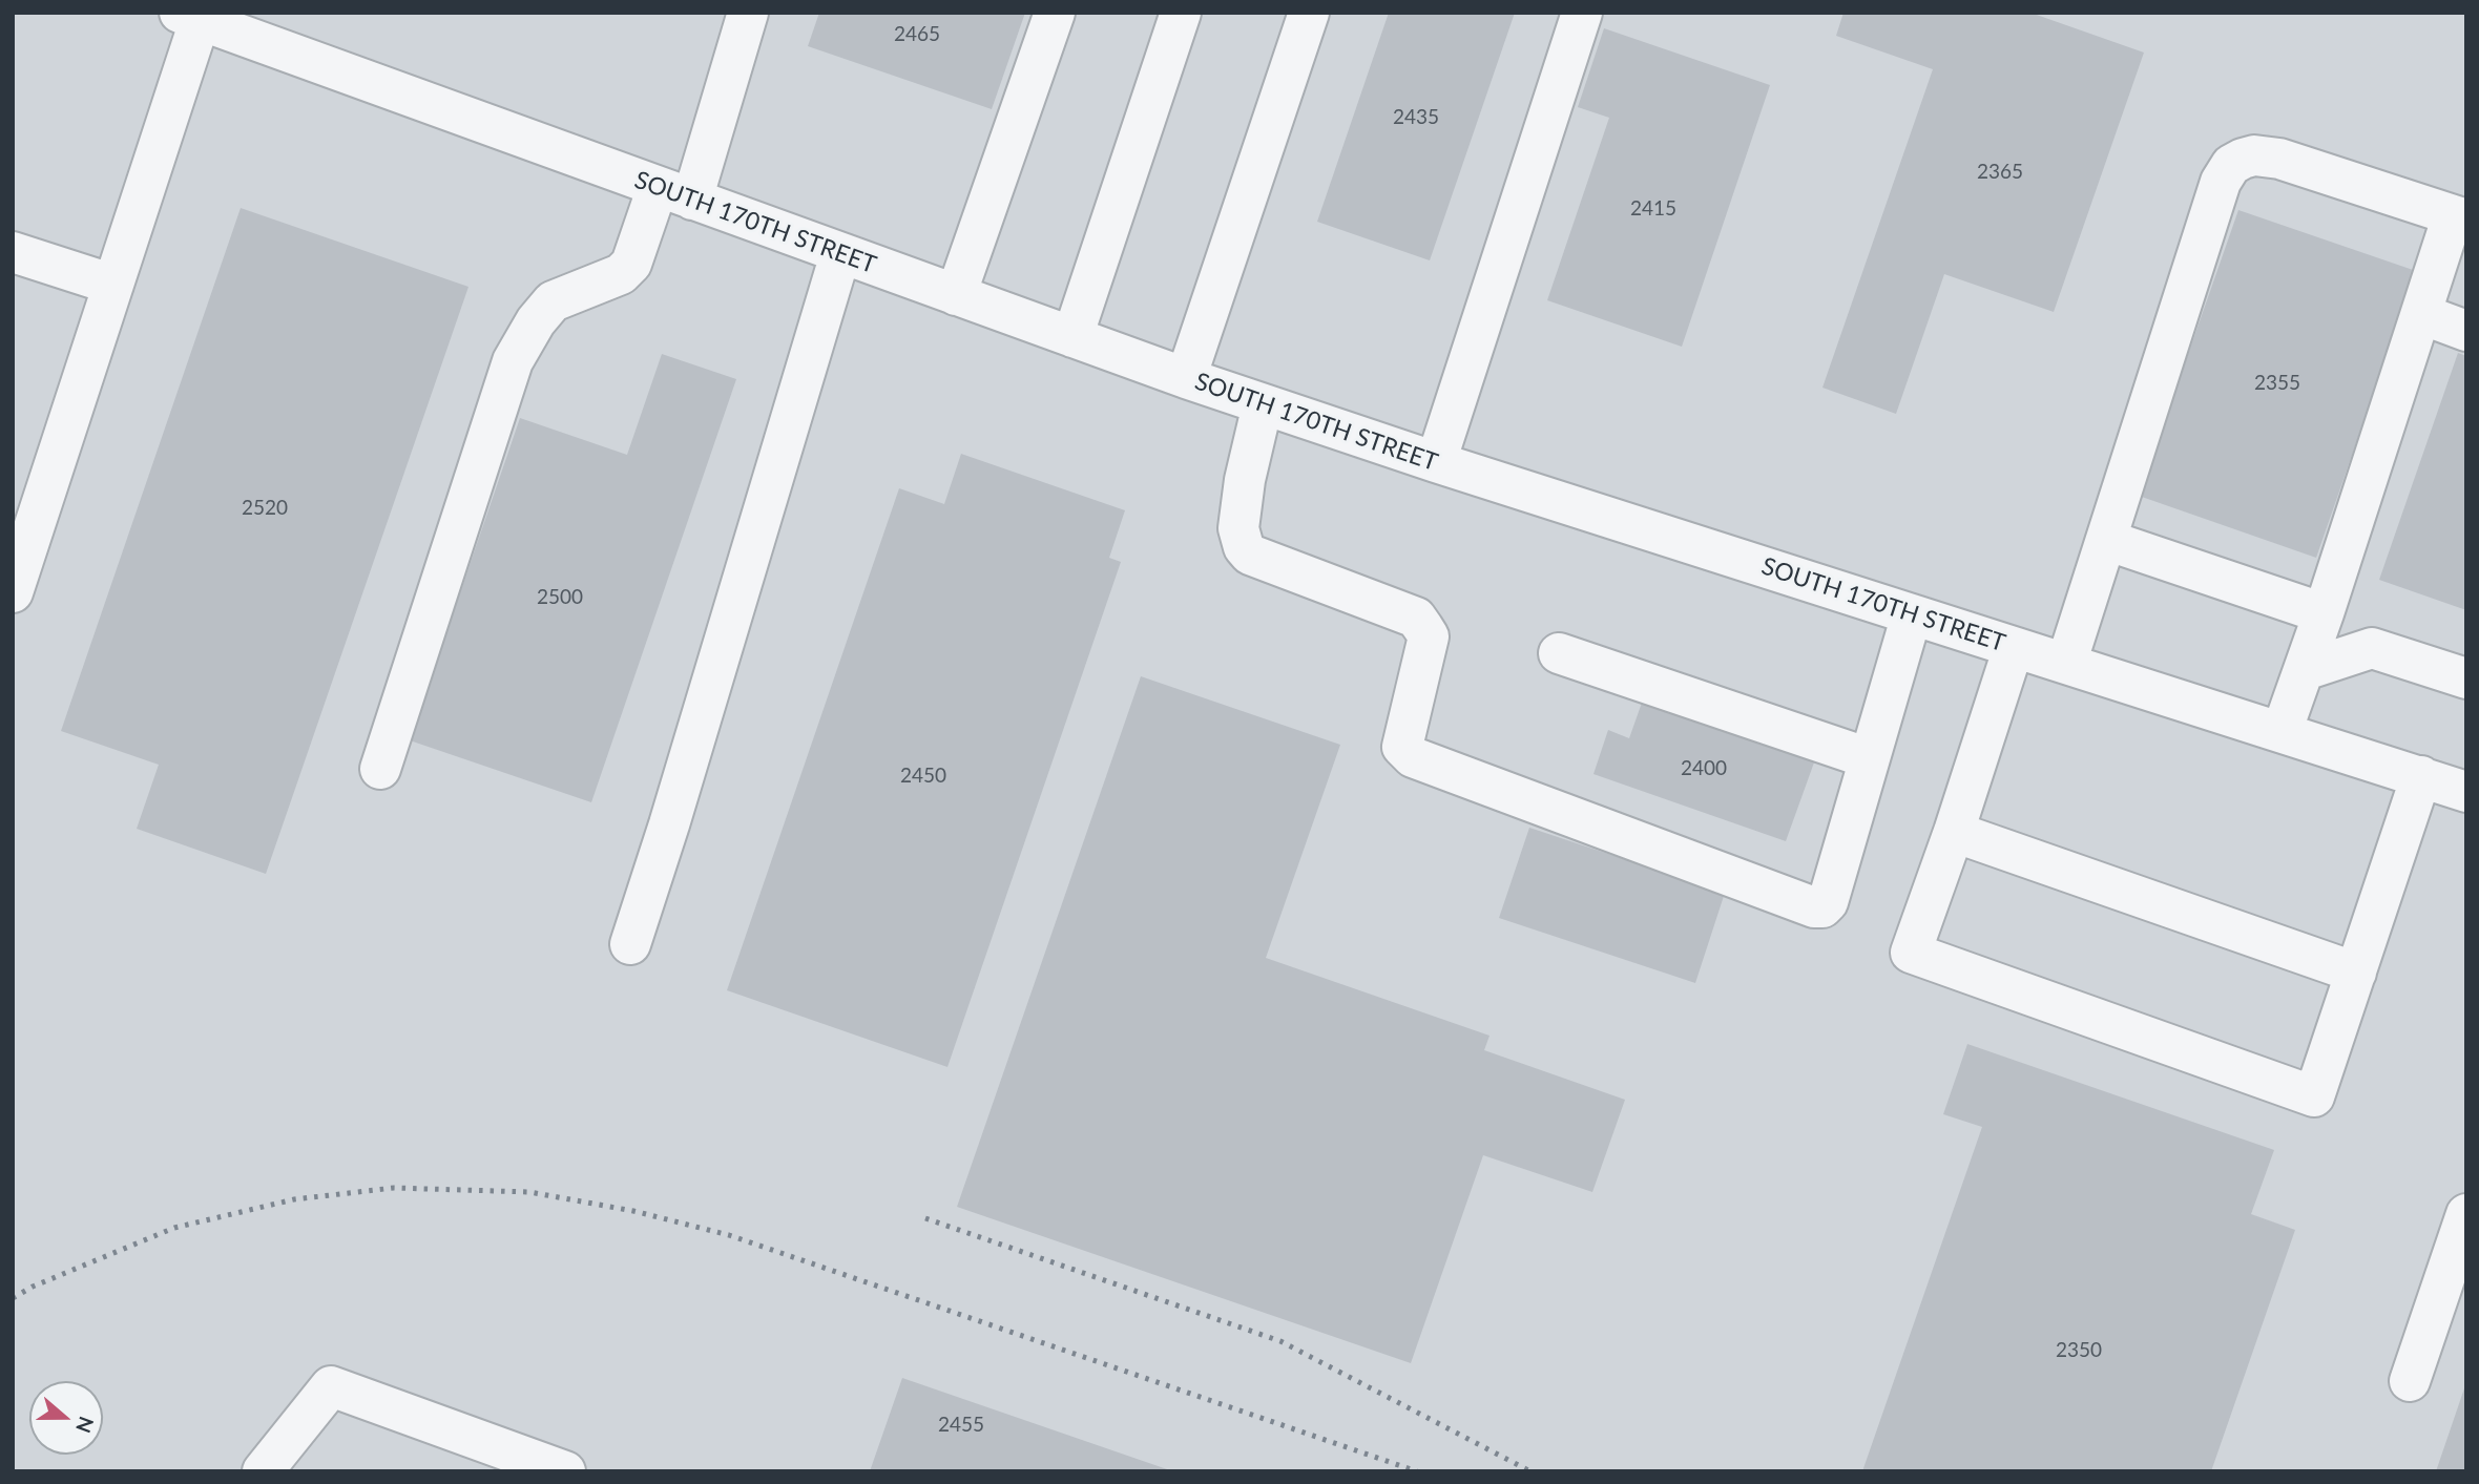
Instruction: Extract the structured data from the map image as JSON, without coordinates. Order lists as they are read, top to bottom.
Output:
{
  "streets": {
    "street": ["SOUTH 170TH STREET"]
  },
  "house_numbers": [
    "2465",
    "2435",
    "2365",
    "2415",
    "2355",
    "2520",
    "2500",
    "2400",
    "2450",
    "2350",
    "2455"
  ],
  "north": "right"
}
